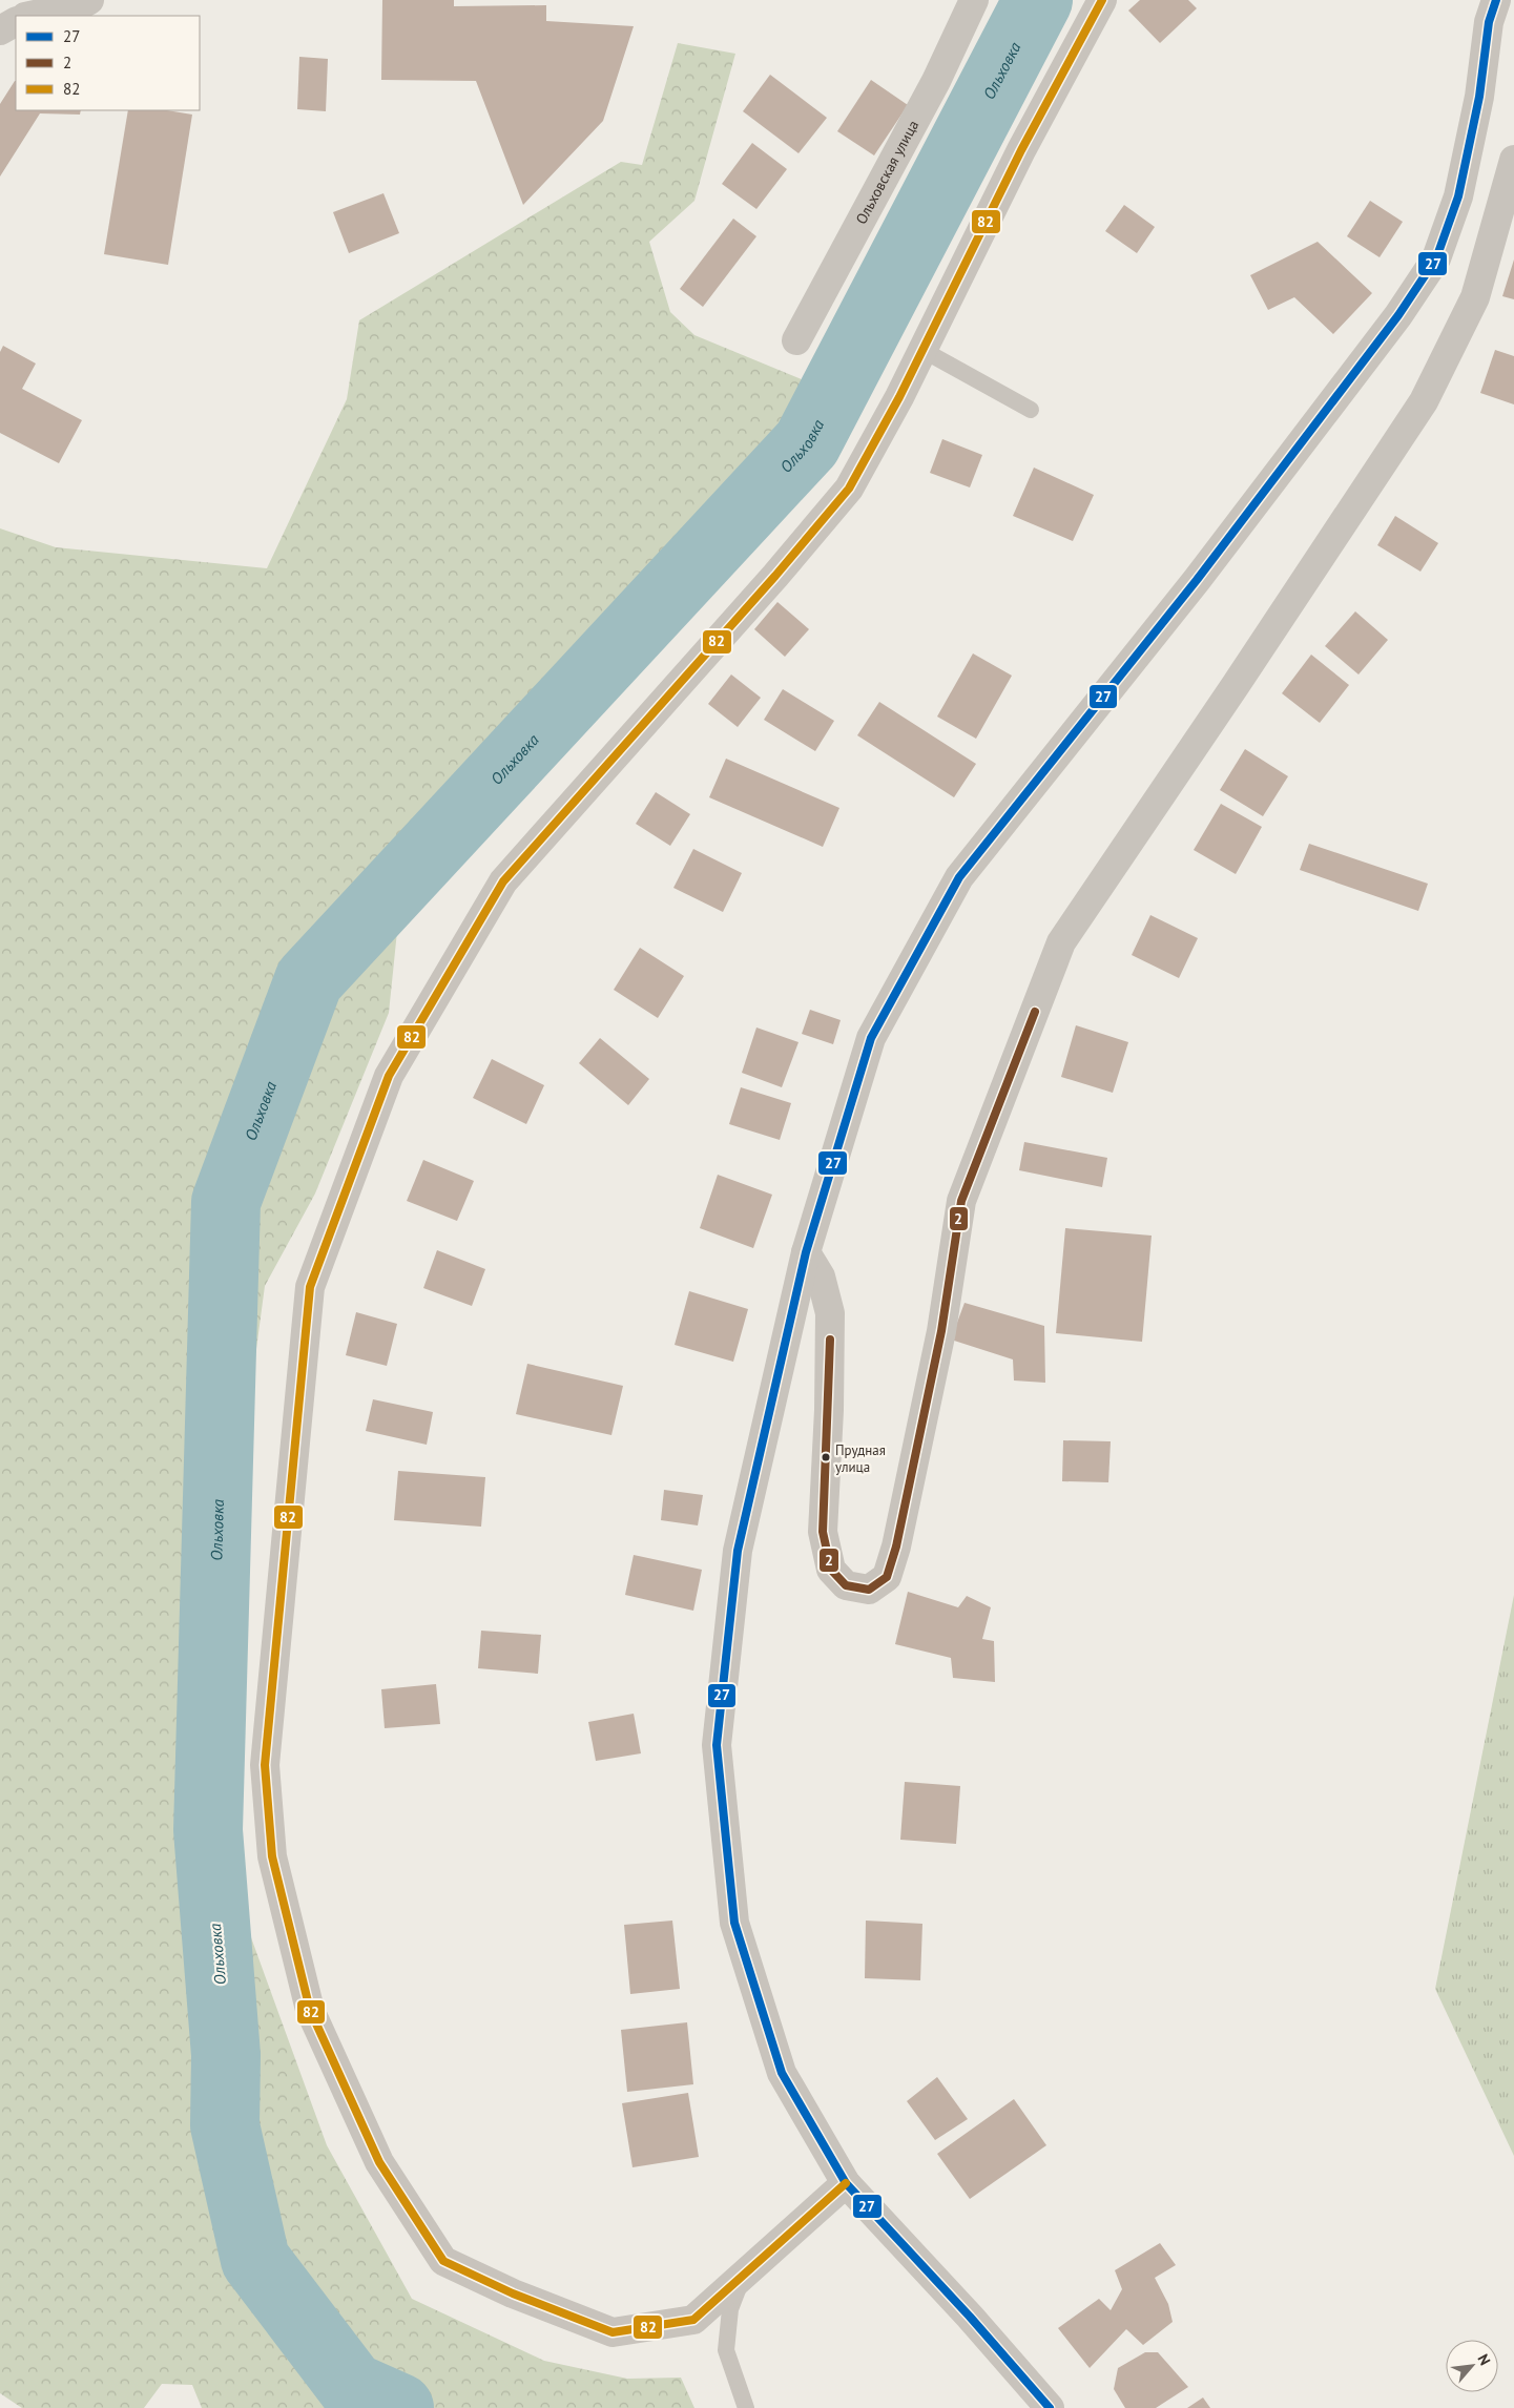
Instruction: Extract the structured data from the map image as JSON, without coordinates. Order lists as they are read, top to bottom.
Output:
{
  "streets": {
    "street": ["Ольховская улица"]
  },
  "water": ["Ольховка"],
  "places": ["Прудная улица"],
  "lines": ["transit line 27", "transit line 82", "transit line 2"],
  "legend": ["27", "2", "82"],
  "north": "top right"
}
